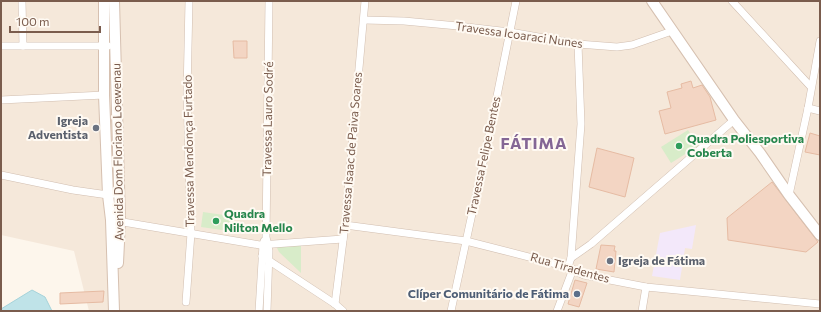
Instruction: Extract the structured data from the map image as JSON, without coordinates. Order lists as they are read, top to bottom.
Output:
{
  "streets": {
    "street": [
      "Travessa Icoaraci Nunes",
      "Travessa Lauro Sodré",
      "Travessa Mendonça Furtado",
      "Avenida Dom Floriano Loewenau",
      "Travessa Isaac de Paiva Soares",
      "Travessa Felipe Bentes",
      "Rua Tiradentes"
    ]
  },
  "crossings": [
    ["Travessa Icoaraci Nunes", "Travessa Isaac de Paiva Soares"],
    ["Travessa Icoaraci Nunes", "Travessa Felipe Bentes"],
    ["Travessa Isaac de Paiva Soares", "Rua Tiradentes"],
    ["Travessa Felipe Bentes", "Rua Tiradentes"]
  ],
  "districts": ["FÁTIMA"],
  "places": [
    "Igreja Adventista",
    "Quadra Poliesportiva Coberta",
    "Quadra Nilton Mello",
    "Igreja de Fátima",
    "Clíper Comunitário de Fátima"
  ],
  "scale_bar": "100 m"
}
